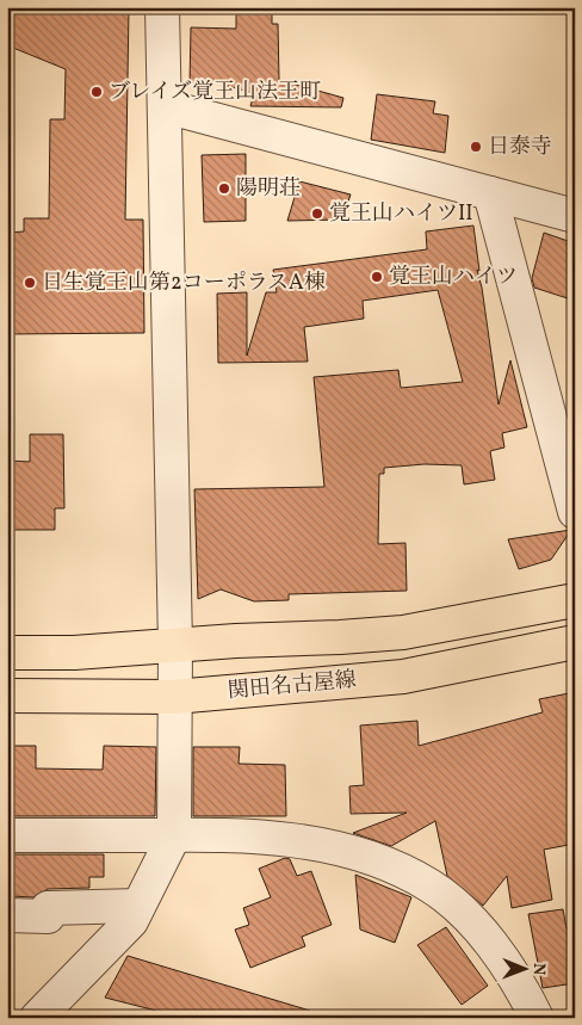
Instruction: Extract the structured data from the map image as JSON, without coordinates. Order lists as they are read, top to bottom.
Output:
{
  "streets": {
    "main road": ["関田名古屋線"]
  },
  "places": [
    "ブレイズ覚王山法王町",
    "日泰寺",
    "陽明荘",
    "覚王山ハイツII",
    "覚王山ハイツ",
    "日生覚王山第2コーポラスA棟"
  ],
  "north": "right"
}
